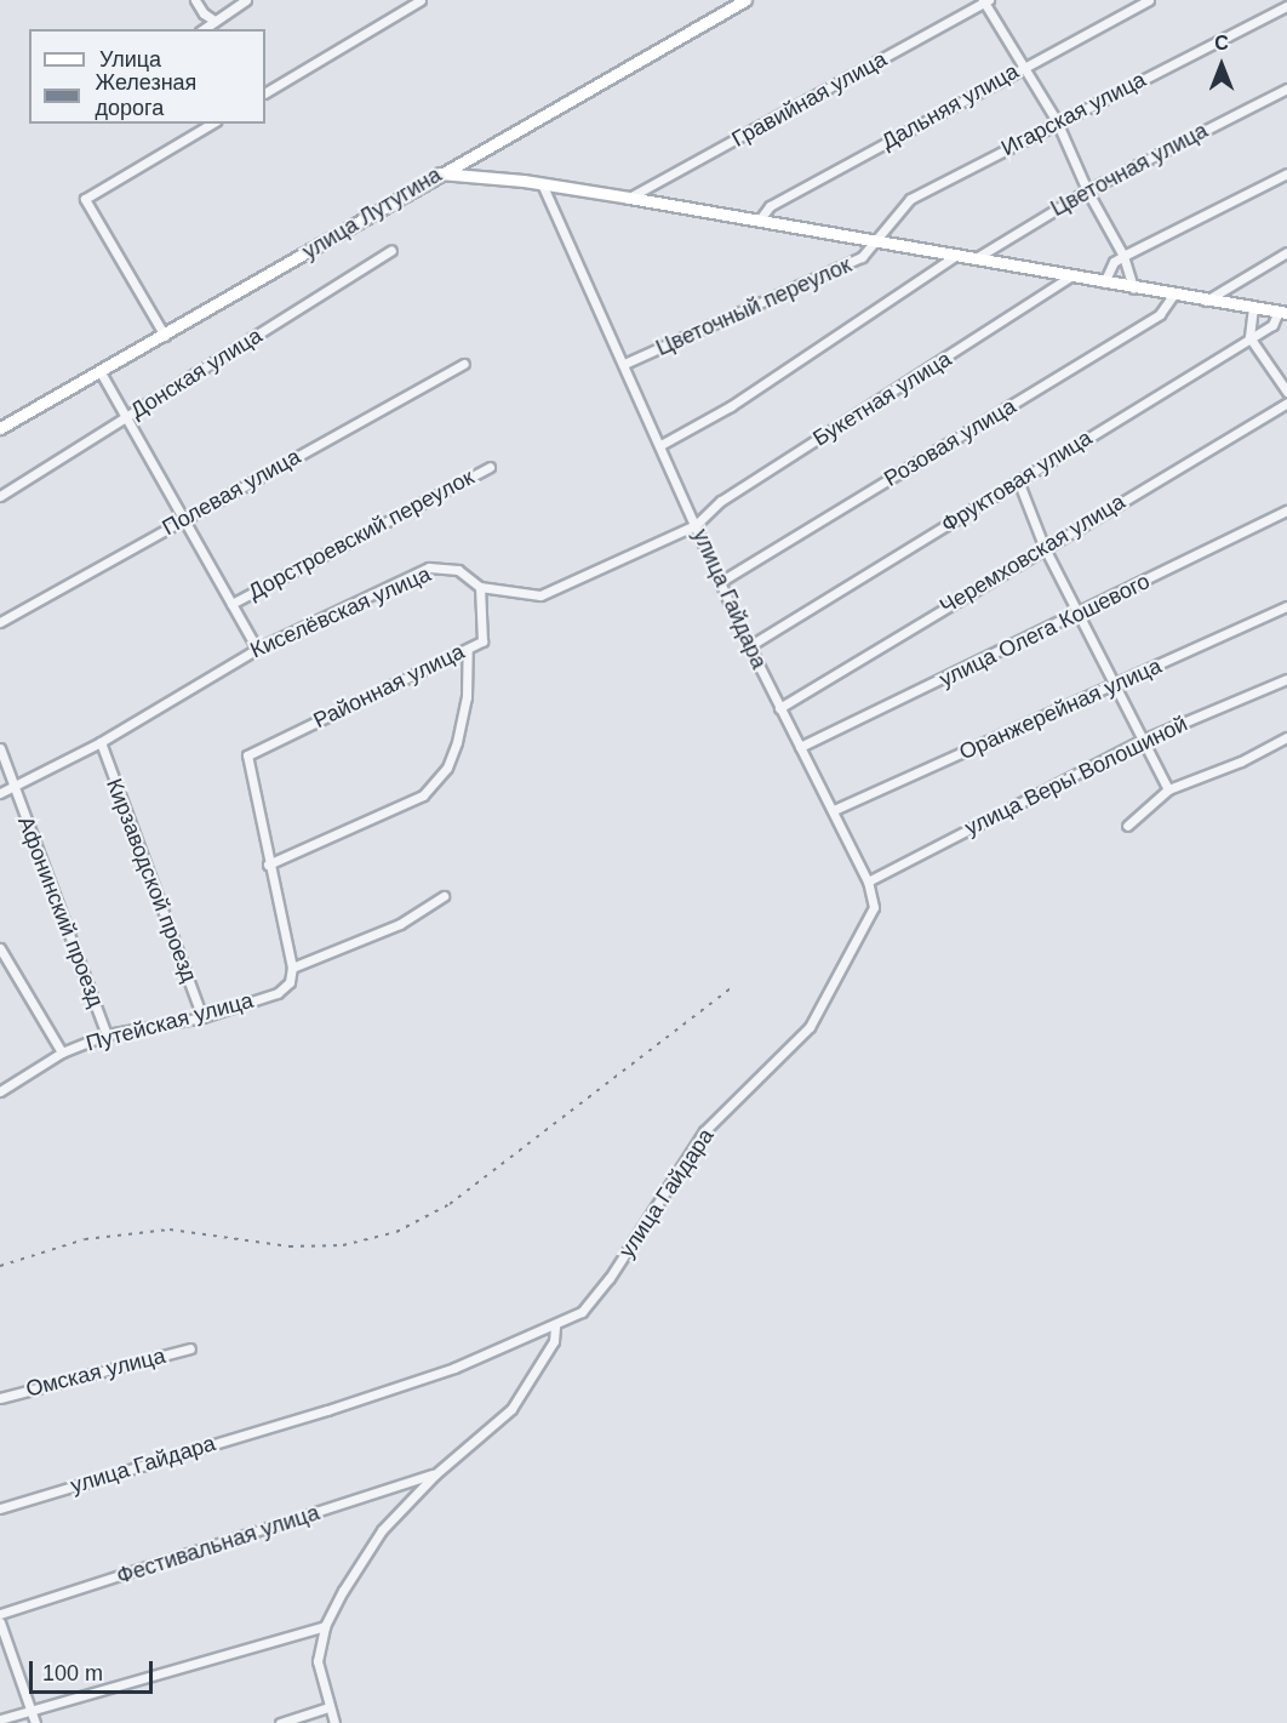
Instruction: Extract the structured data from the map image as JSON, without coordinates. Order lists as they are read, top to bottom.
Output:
{
  "streets": {
    "main road": ["улица Лутугина"],
    "street": [
      "Гравийная улица",
      "Дальняя улица",
      "Игарская улица",
      "Цветочная улица",
      "Цветочный переулок",
      "Донская улица",
      "Букетная улица",
      "Розовая улица",
      "Фруктовая улица",
      "Полевая улица",
      "Дорстроевский переулок",
      "Черемховская улица",
      "улица Гайдара",
      "Киселёвская улица",
      "улица Олега Кошевого",
      "Районная улица",
      "Оранжерейная улица",
      "улица Веры Волошиной",
      "Кирзаводской проезд",
      "Афонинский проезд",
      "Путейская улица",
      "Омская улица",
      "Фестивальная улица"
    ]
  },
  "crossings": [
    ["Игарская улица", "Цветочный переулок"],
    ["Цветочный переулок", "улица Гайдара"],
    ["Букетная улица", "улица Гайдара"],
    ["Букетная улица", "Киселёвская улица"],
    ["Розовая улица", "улица Гайдара"],
    ["Фруктовая улица", "улица Гайдара"],
    ["Черемховская улица", "улица Гайдара"],
    ["улица Гайдара", "Киселёвская улица"],
    ["улица Гайдара", "улица Олега Кошевого"],
    ["улица Гайдара", "Оранжерейная улица"],
    ["улица Гайдара", "улица Веры Волошиной"],
    ["Киселёвская улица", "Районная улица"],
    ["Киселёвская улица", "Кирзаводской проезд"],
    ["Киселёвская улица", "Афонинский проезд"],
    ["Кирзаводской проезд", "Путейская улица"],
    ["Афонинский проезд", "Путейская улица"]
  ],
  "legend": ["Улица", "Железная дорога"],
  "scale_bar": "100 m",
  "north": "top"
}
